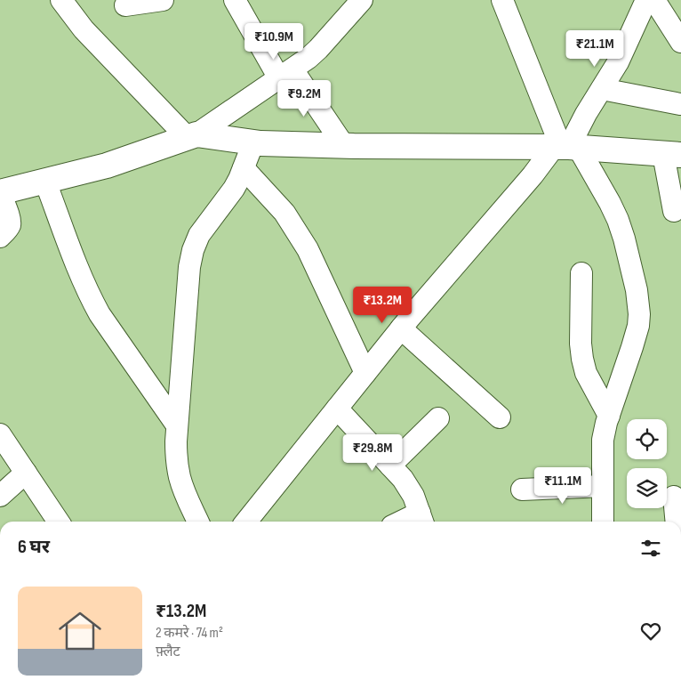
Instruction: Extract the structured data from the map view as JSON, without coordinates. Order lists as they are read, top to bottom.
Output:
{
  "page": {
    "price": [
      "₹10.9M",
      "₹21.1M",
      "₹9.2M",
      "₹13.2M",
      "₹29.8M",
      "₹11.1M"
    ],
    "heading": "6 घर",
    "list": [
      {
        "name": "₹13.2M",
        "note": "2 कमरे · 74 m² · फ़्लैट"
      }
    ]
  }
}
